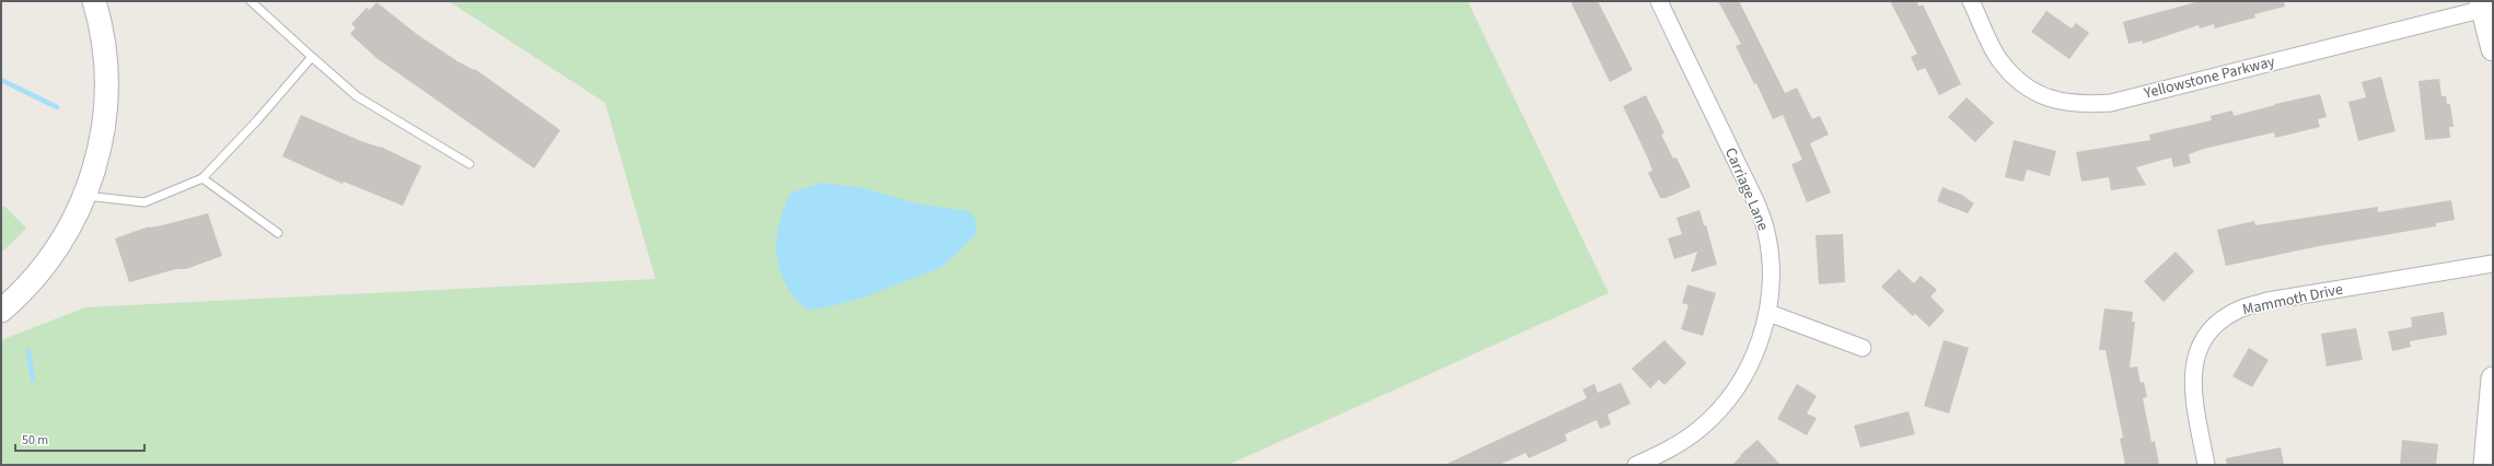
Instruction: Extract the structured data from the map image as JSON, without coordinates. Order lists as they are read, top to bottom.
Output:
{
  "streets": {
    "street": ["Yellowstone Parkway", "Carriage Lane", "Mammoth Drive"]
  },
  "scale_bar": "50 m"
}
